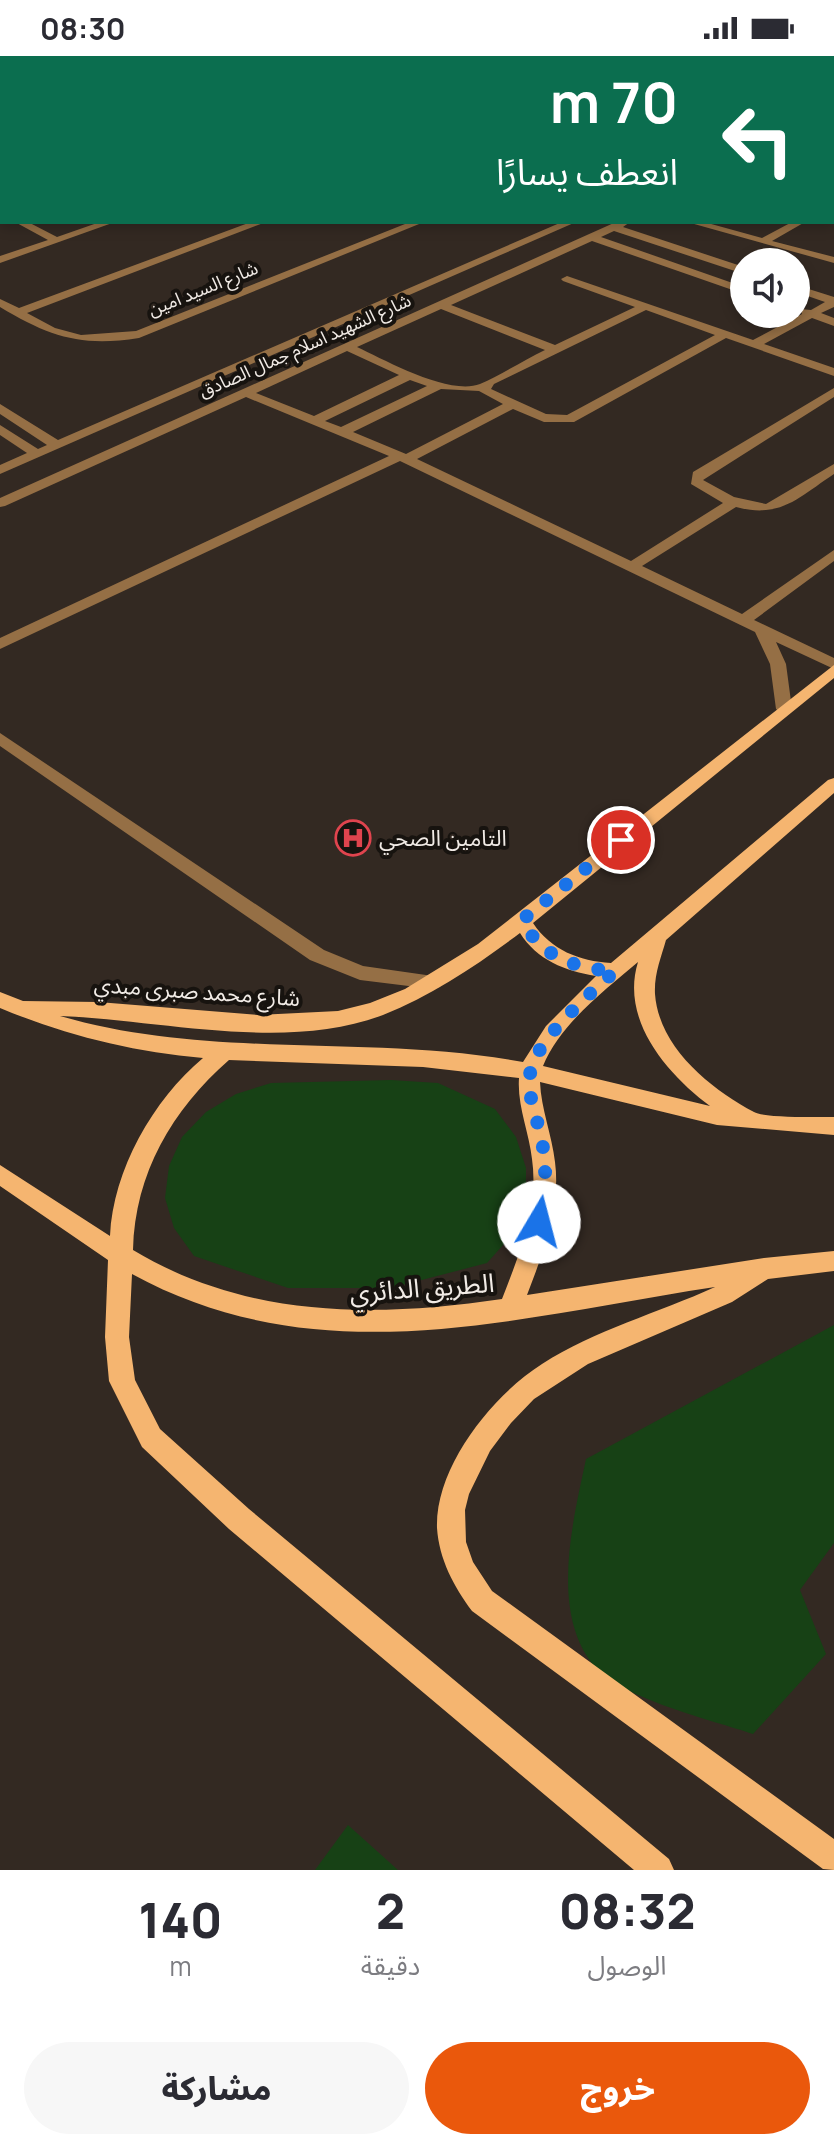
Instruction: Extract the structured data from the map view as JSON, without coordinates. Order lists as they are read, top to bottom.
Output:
{
  "streets": {
    "main road": ["شارع محمد صبرى مبدي", "الطريق الدائري"],
    "street": ["شارع السيد امين", "شارع الشهيد اسلام جمال الصادق"]
  },
  "places": {
    "hospital": ["التامين الصحي"]
  },
  "page": {
    "status": "08:30",
    "turn": ["70 m", "انعطف يسارًا"],
    "eta": [
      "08:32",
      "الوصول",
      "2",
      "دقيقة",
      "140",
      "m"
    ],
    "buttons": ["خروج", "مشاركة"]
  }
}
